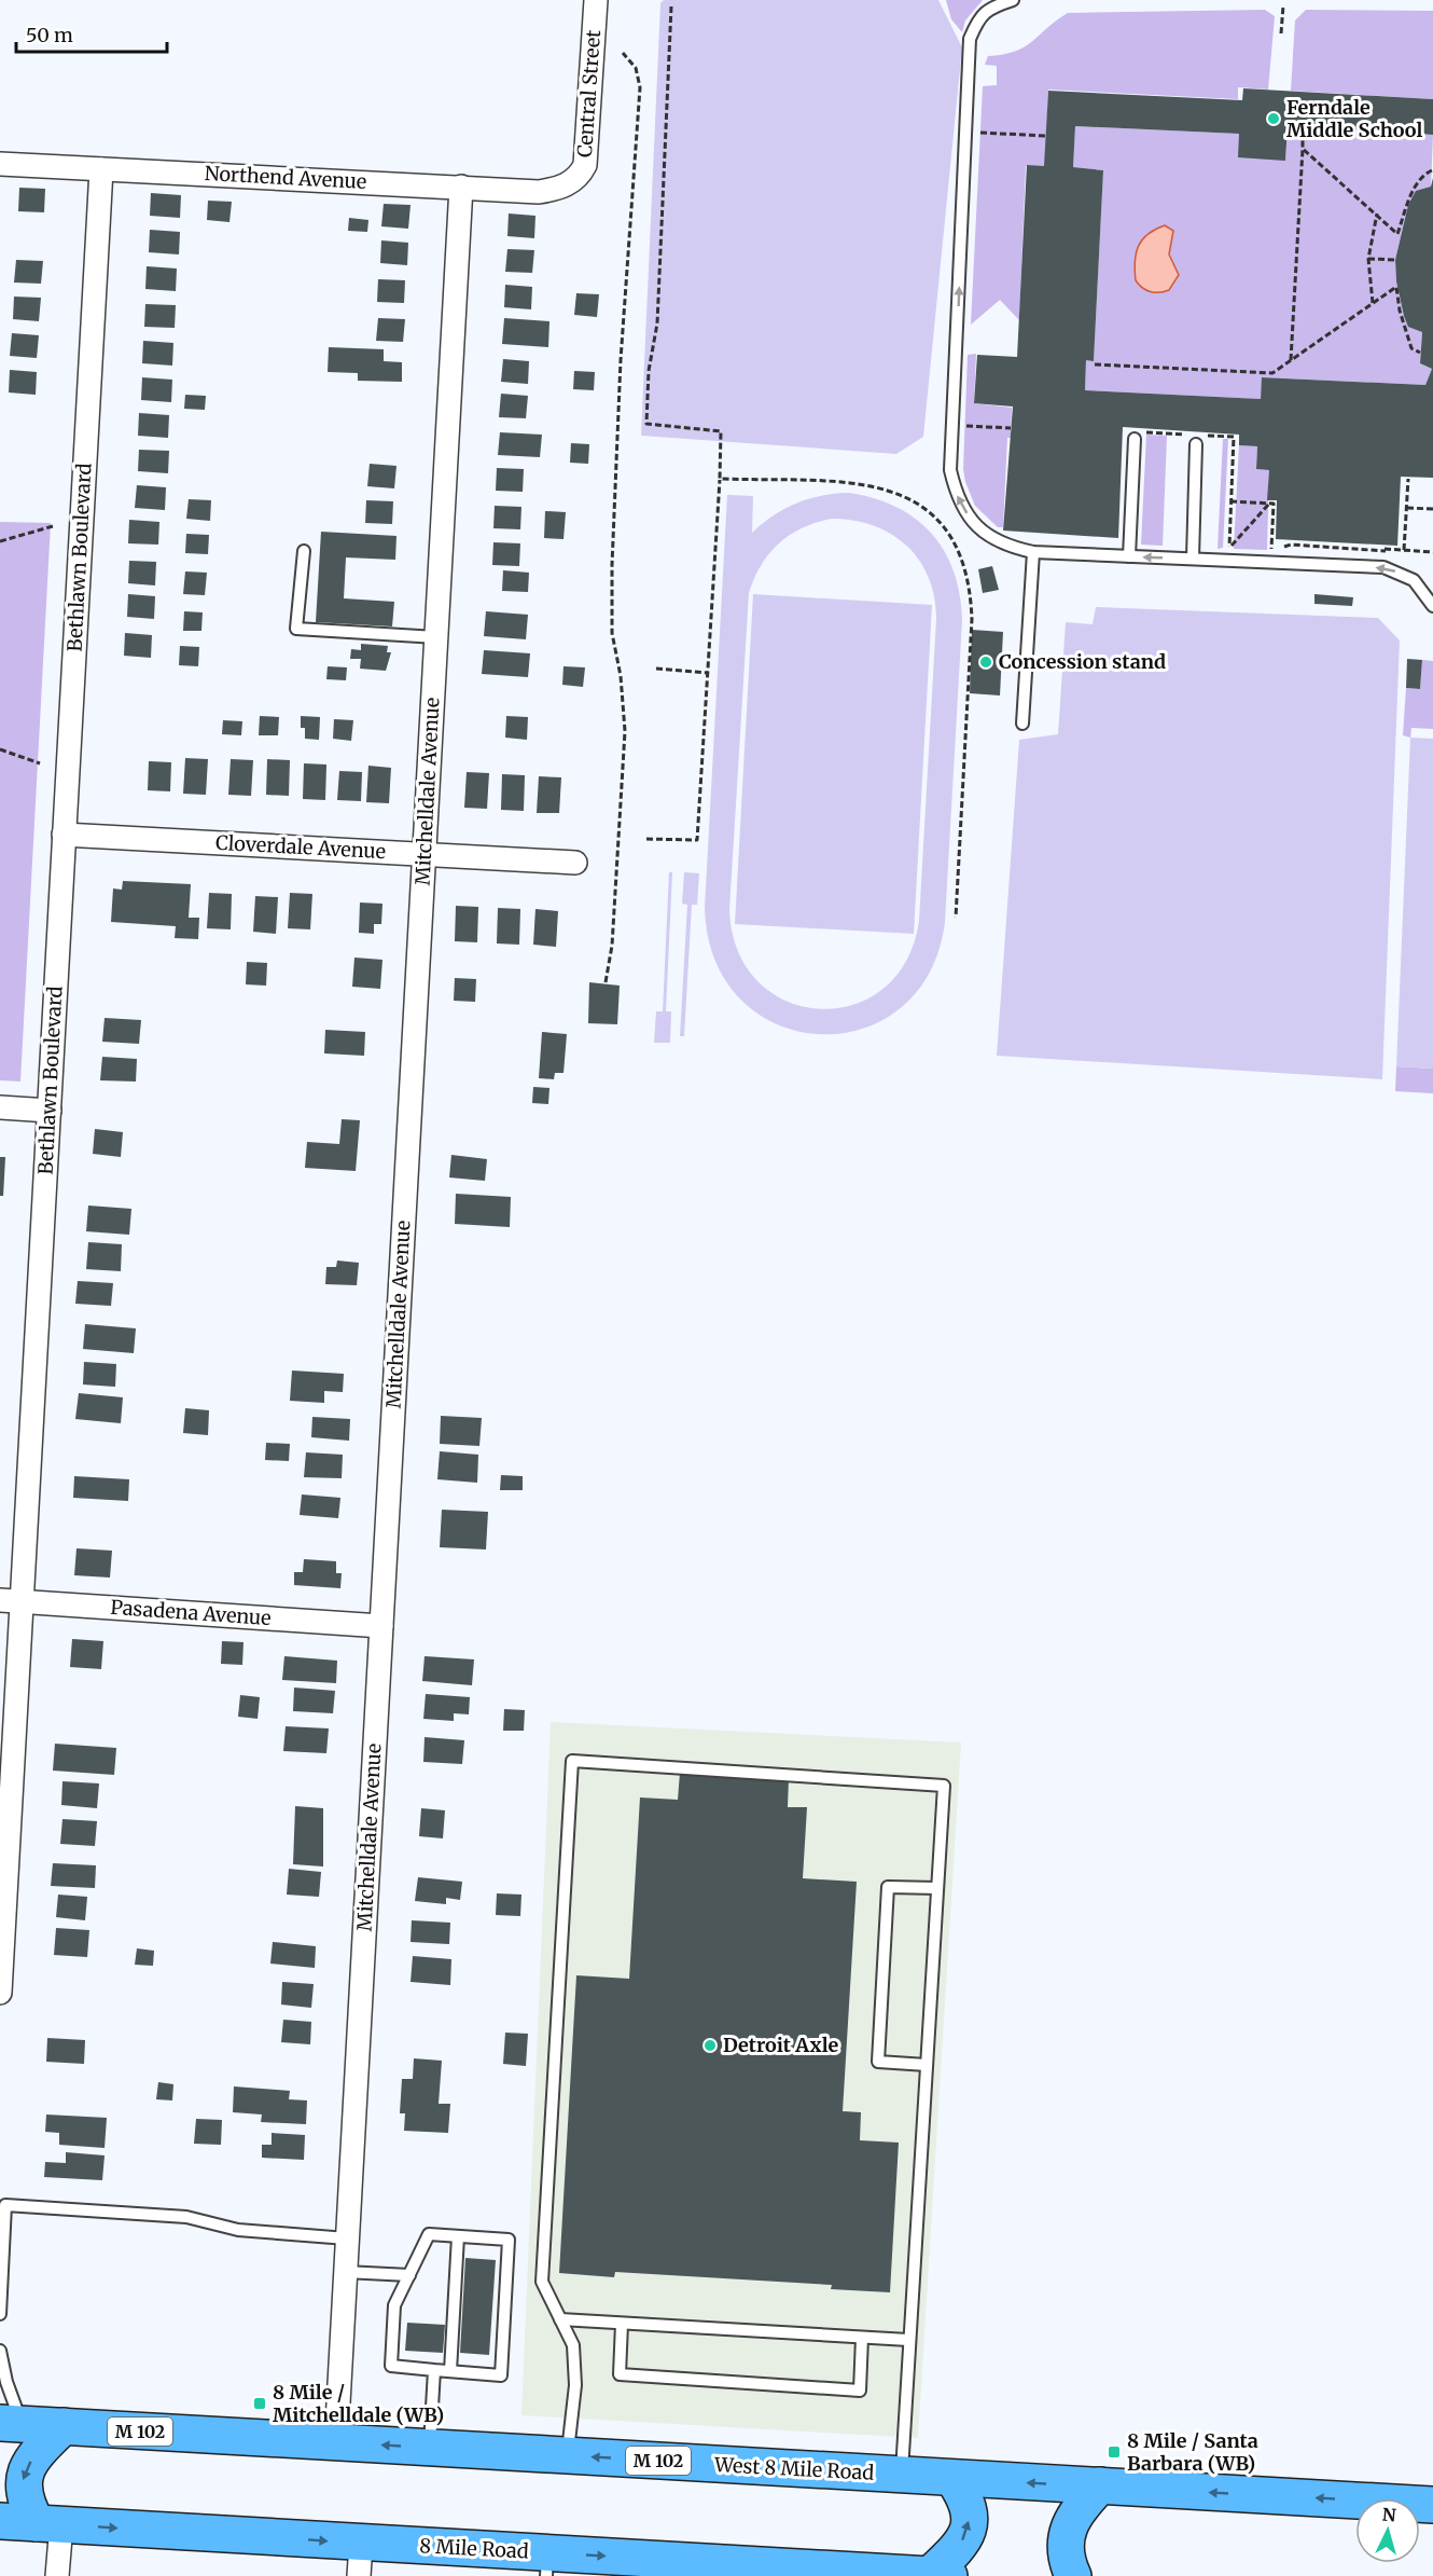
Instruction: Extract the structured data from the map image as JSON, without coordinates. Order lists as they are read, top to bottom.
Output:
{
  "streets": {
    "highway": ["M 102", "West 8 Mile Road", "8 Mile Road"],
    "street": [
      "Central Street",
      "Northend Avenue",
      "Bethlawn Boulevard",
      "Mitchelldale Avenue",
      "Cloverdale Avenue",
      "Pasadena Avenue"
    ]
  },
  "crossings": [
    ["Central Street", "Northend Avenue"],
    ["Northend Avenue", "Bethlawn Boulevard"],
    ["Northend Avenue", "Mitchelldale Avenue"],
    ["Bethlawn Boulevard", "Cloverdale Avenue"],
    ["Bethlawn Boulevard", "Pasadena Avenue"],
    ["Mitchelldale Avenue", "Cloverdale Avenue"],
    ["Mitchelldale Avenue", "Pasadena Avenue"],
    ["Mitchelldale Avenue", "West 8 Mile Road"]
  ],
  "one_way": ["West 8 Mile Road", "8 Mile Road"],
  "places": {
    "other": ["Ferndale Middle School", "Concession stand", "Detroit Axle"],
    "transit": ["8 Mile / Mitchelldale (WB)", "8 Mile / Santa Barbara (WB)"]
  },
  "scale_bar": "50 m",
  "north": "top"
}
